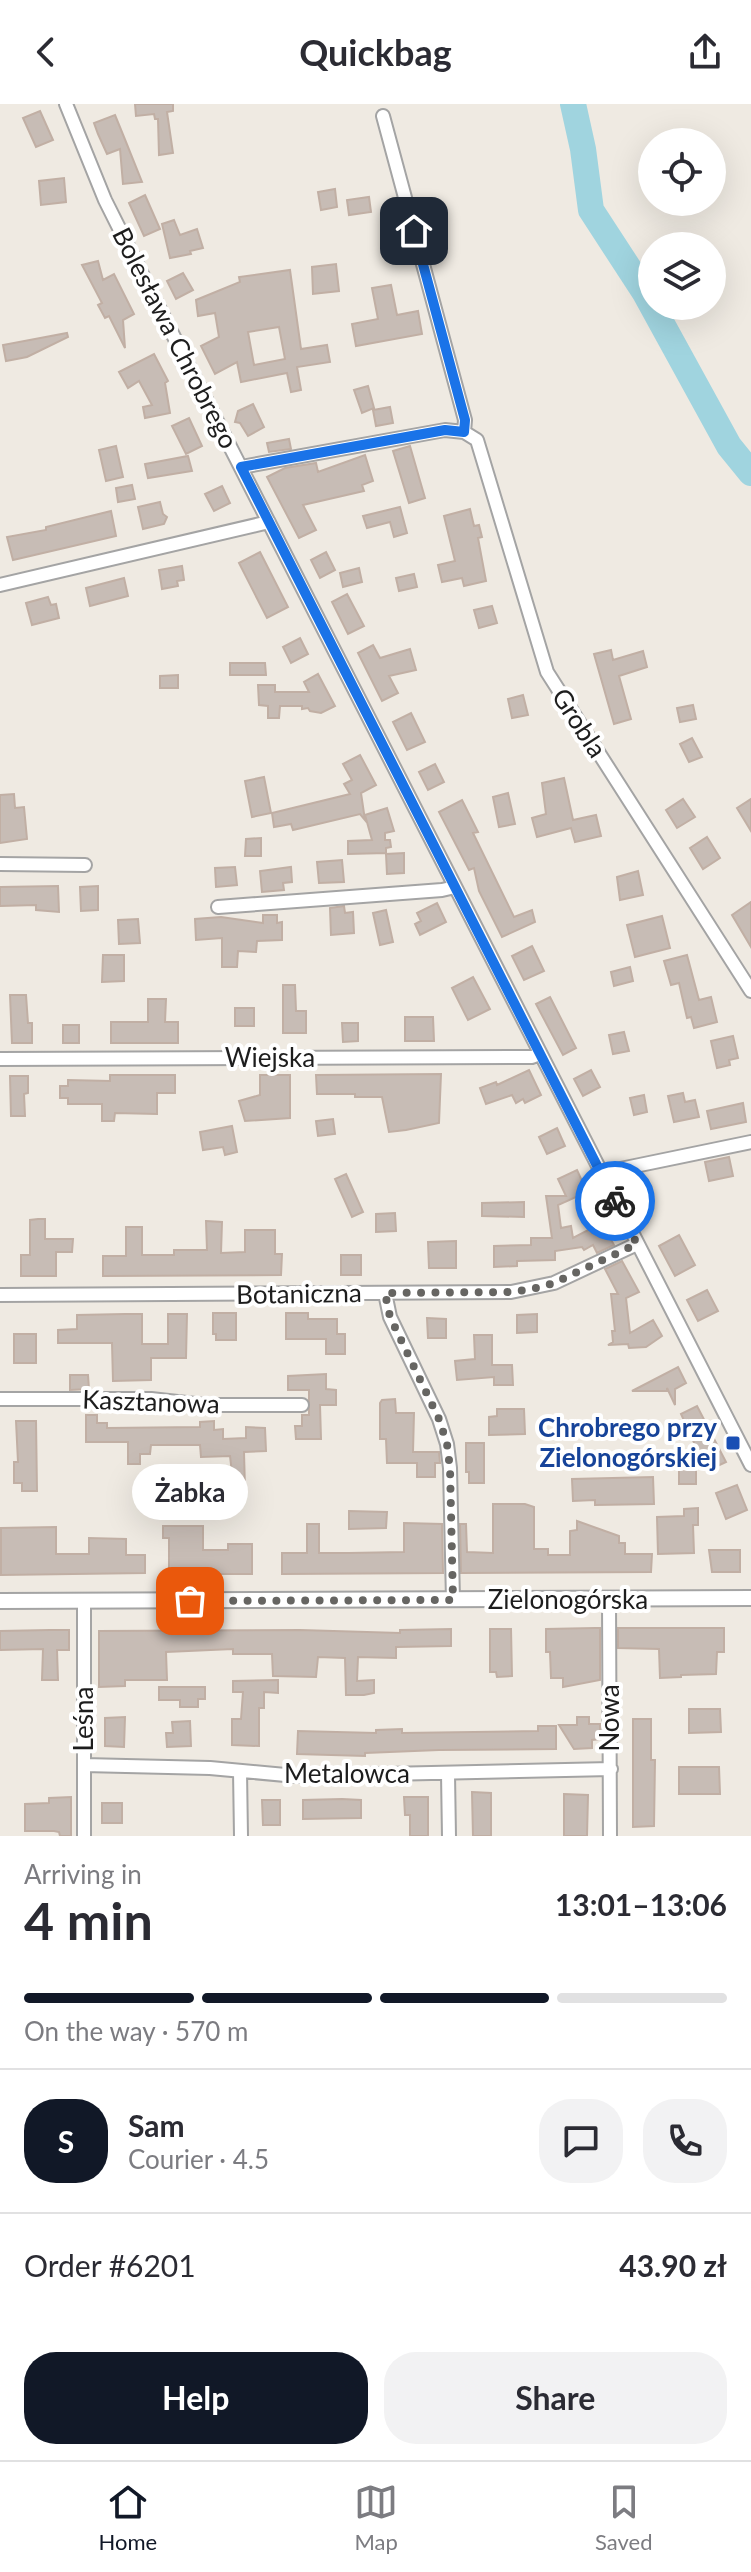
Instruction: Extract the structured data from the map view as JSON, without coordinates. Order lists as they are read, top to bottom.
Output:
{
  "streets": {
    "street": [
      "Bolesława Chrobrego",
      "Grobla",
      "Wiejska",
      "Botaniczna",
      "Kasztanowa",
      "Zielonogórska",
      "Nowa",
      "Leśna",
      "Metalowca"
    ]
  },
  "crossings": [
    ["Bolesława Chrobrego", "Wiejska"],
    ["Bolesława Chrobrego", "Botaniczna"],
    ["Zielonogórska", "Nowa"],
    ["Zielonogórska", "Leśna"],
    ["Nowa", "Metalowca"],
    ["Leśna", "Metalowca"]
  ],
  "places": {
    "transit": ["Chrobrego przy Zielonogórskiej"],
    "other": ["Żabka"]
  },
  "page": {
    "header": "Quickbag",
    "bubble": "Żabka",
    "heading": ["4 min", "Arriving in", "13:01–13:06"],
    "panel": [
      "Sam",
      "Courier · 4.5",
      "Order #6201",
      "43.90 zł"
    ],
    "bar": "On the way · 570 m",
    "round": "S",
    "buttons": ["Help", "Share"],
    "tabs": ["Home", "Map", "Saved"]
  }
}
